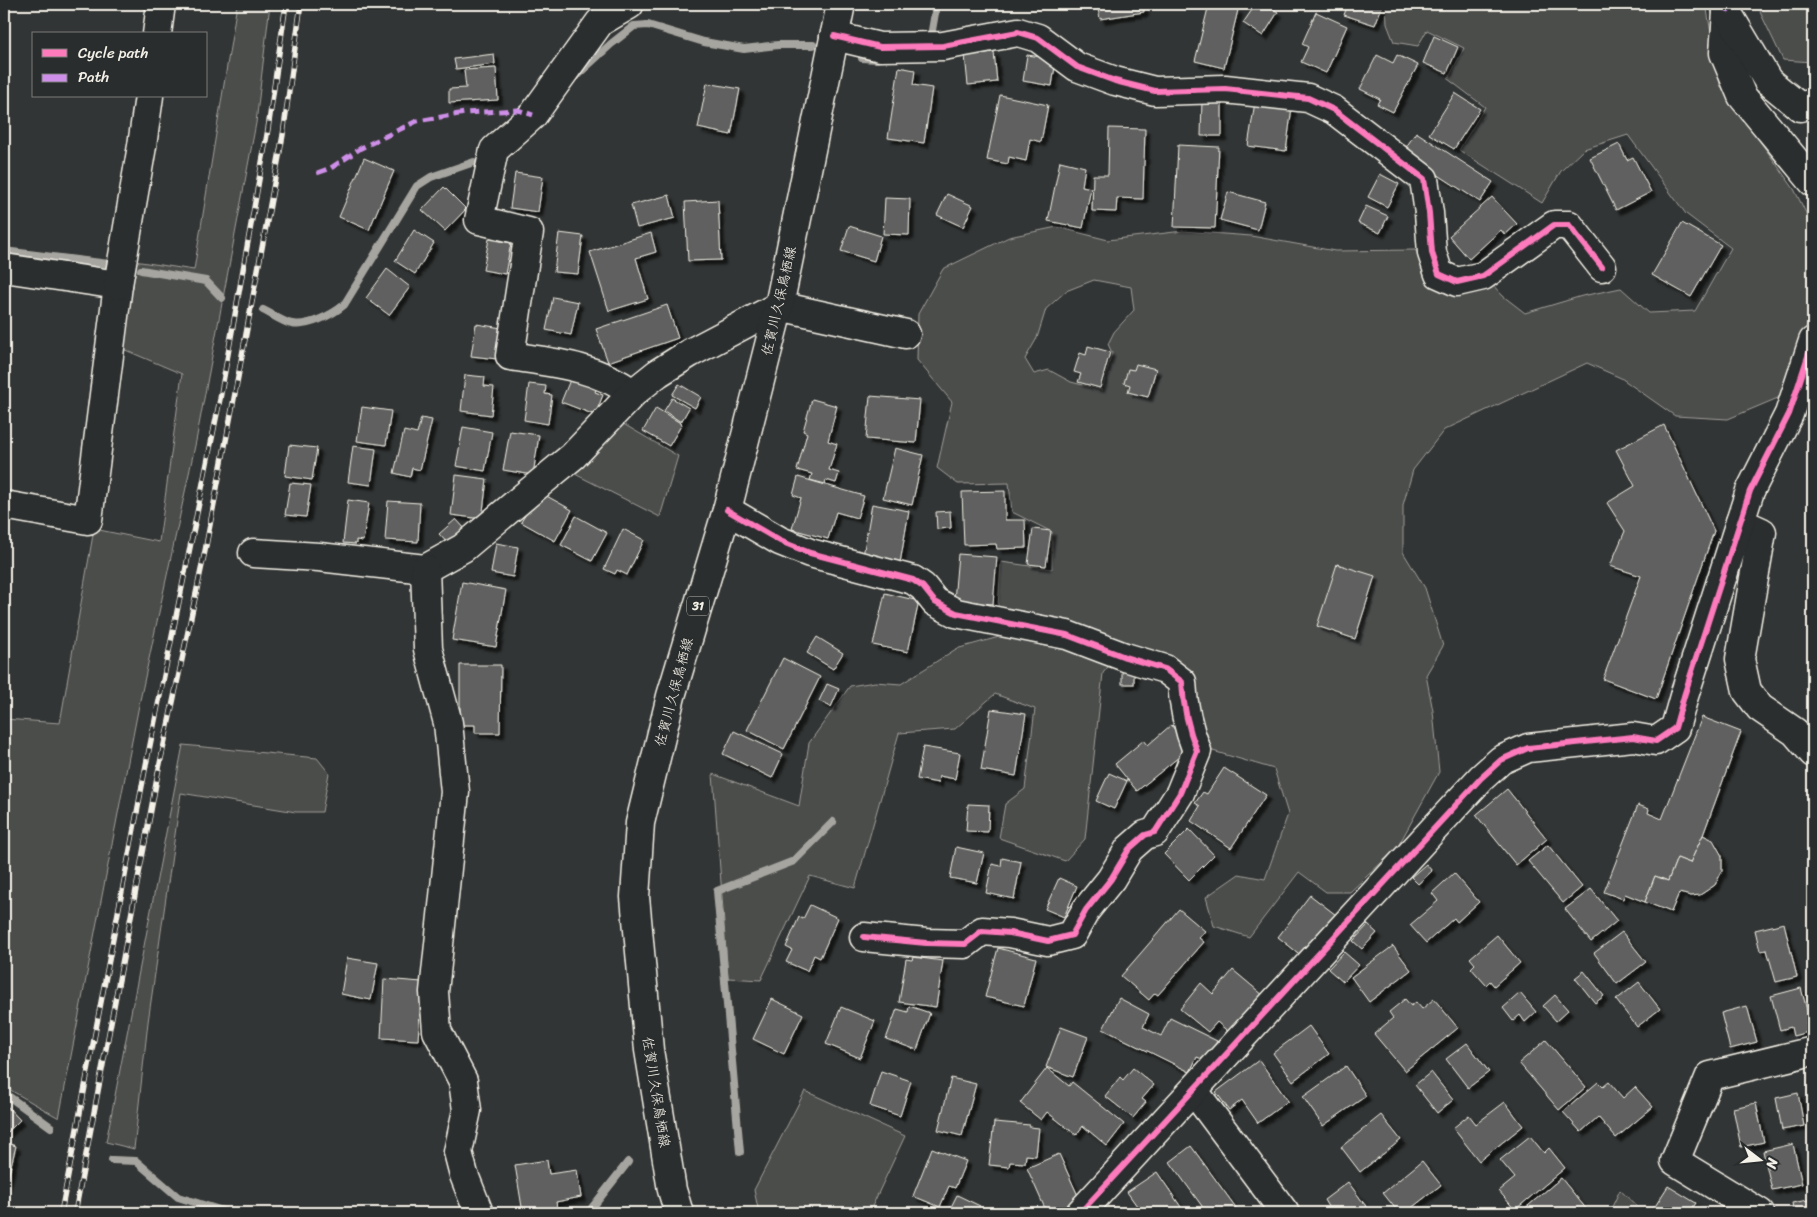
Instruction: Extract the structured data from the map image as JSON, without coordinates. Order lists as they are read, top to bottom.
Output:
{
  "streets": {
    "street": ["佐賀川久保鳥栖線", "31"]
  },
  "legend": ["Cycle path", "Path"],
  "north": "right"
}
